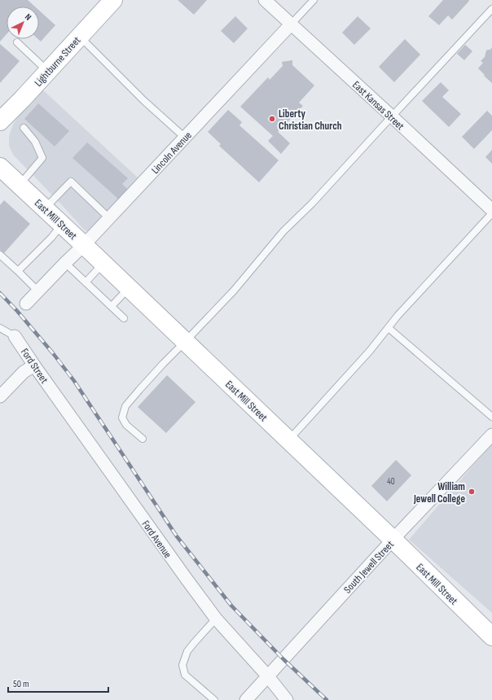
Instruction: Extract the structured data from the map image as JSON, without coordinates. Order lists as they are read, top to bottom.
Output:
{
  "streets": {
    "main road": ["Lightburne Street", "East Mill Street"],
    "street": [
      "East Kansas Street",
      "Lincoln Avenue",
      "Ford Street",
      "Ford Avenue",
      "South Jewell Street"
    ]
  },
  "crossings": [
    ["East Kansas Street", "Lincoln Avenue"],
    ["Lincoln Avenue", "East Mill Street"],
    ["East Mill Street", "South Jewell Street"],
    ["Ford Street", "Ford Avenue"],
    ["Ford Avenue", "South Jewell Street"]
  ],
  "places": ["Liberty Christian Church", "William Jewell College"],
  "house_numbers": ["40"],
  "scale_bar": "50 m",
  "north": "top right"
}
